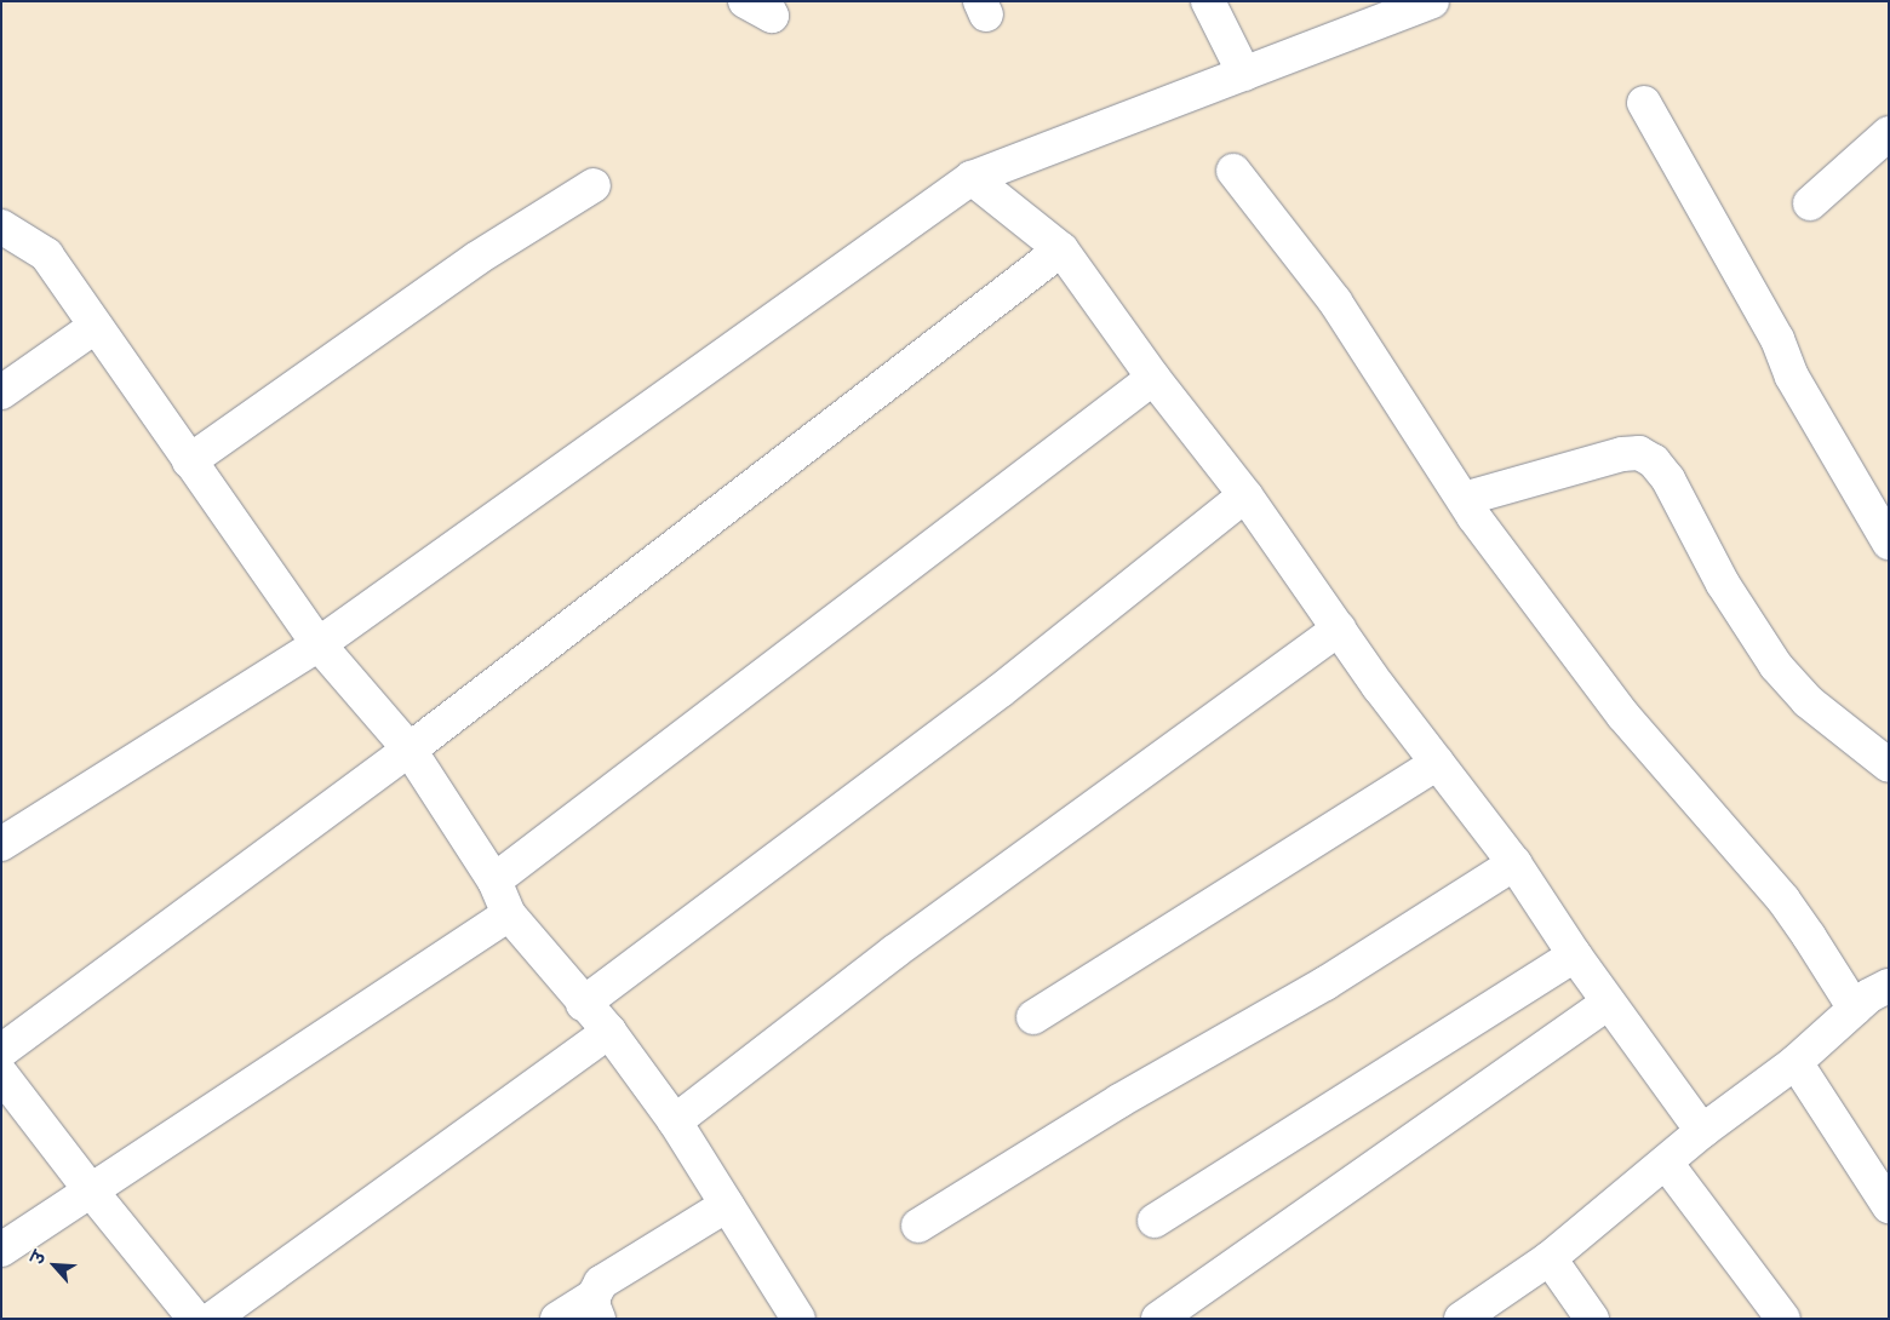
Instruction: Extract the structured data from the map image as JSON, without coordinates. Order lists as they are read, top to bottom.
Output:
{
  "north": "top left"
}
